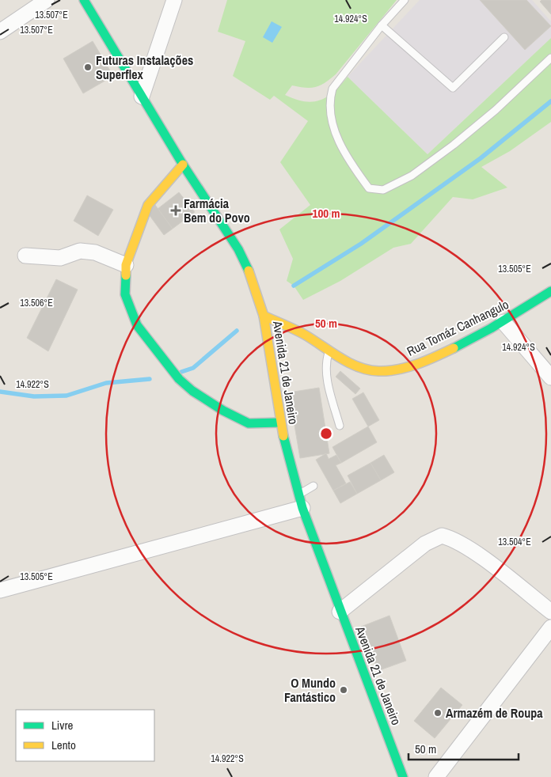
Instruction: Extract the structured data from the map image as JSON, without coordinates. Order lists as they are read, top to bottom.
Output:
{
  "streets": {
    "main road": ["Rua Tomáz Canhangulo", "Avenida 21 de Janeiro"]
  },
  "crossings": [
    ["Rua Tomáz Canhangulo", "Avenida 21 de Janeiro"]
  ],
  "places": {
    "other": ["Futuras Instalações Superflex", "O Mundo Fantástico", "Armazém de Roupa"],
    "health": ["Farmácia Bem do Povo"]
  },
  "legend": ["Livre", "Lento"],
  "scale_bar": "50 m",
  "coordinates": [
    "13.507°E",
    "14.924°S",
    "13.505°E",
    "13.506°E",
    "14.922°S",
    "13.504°E"
  ],
  "rings": ["100 m", "50 m"]
}
